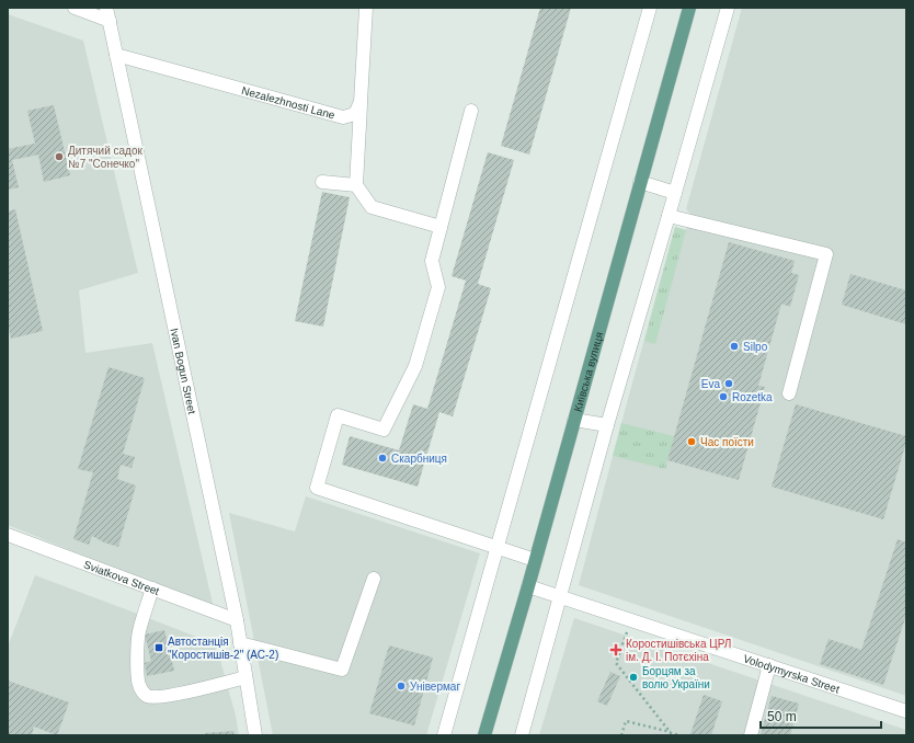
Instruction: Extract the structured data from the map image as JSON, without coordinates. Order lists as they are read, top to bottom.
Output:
{
  "streets": {
    "main road": ["Київська вулиця"],
    "street": [
      "Nezalezhnosti Lane",
      "Ivan Bogun Street",
      "Sviatkova Street",
      "Volodymyrska Street"
    ]
  },
  "crossings": [
    ["Nezalezhnosti Lane", "Ivan Bogun Street"],
    ["Ivan Bogun Street", "Sviatkova Street"],
    ["Київська вулиця", "Volodymyrska Street"]
  ],
  "places": {
    "other": [
      "Дитячий садок №7 \"Сонечко\"",
      "Silpo",
      "Eva",
      "Rozetka",
      "Час поїсти",
      "Скарбниця",
      "Борцям за волю України",
      "Універмаг"
    ],
    "transit": ["Автостанція \"Коростишів-2\" (АС-2)"],
    "health": ["Коростишівська ЦРЛ ім. Д. І. Потєхіна"]
  },
  "scale_bar": "50 m"
}
